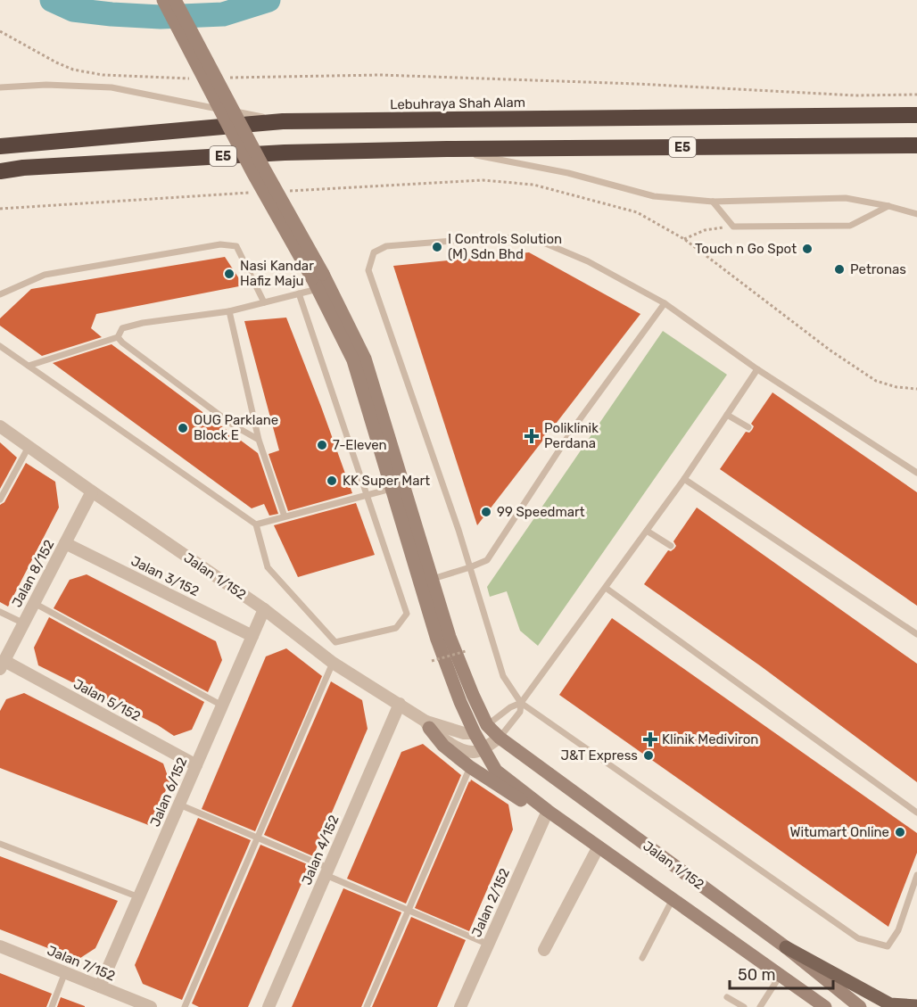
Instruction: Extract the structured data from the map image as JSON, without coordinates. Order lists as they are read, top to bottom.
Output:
{
  "streets": {
    "highway": ["Lebuhraya Shah Alam", "E5"],
    "street": [
      "Jalan 8/152",
      "Jalan 3/152",
      "Jalan 1/152",
      "Jalan 5/152",
      "Jalan 6/152",
      "Jalan 4/152",
      "Jalan 2/152",
      "Jalan 7/152"
    ]
  },
  "crossings": [
    ["Jalan 8/152", "Jalan 3/152"],
    ["Jalan 8/152", "Jalan 1/152"],
    ["Jalan 8/152", "Jalan 5/152"],
    ["Jalan 3/152", "Jalan 6/152"],
    ["Jalan 1/152", "Jalan 6/152"],
    ["Jalan 1/152", "Jalan 4/152"],
    ["Jalan 1/152", "Jalan 2/152"],
    ["Jalan 5/152", "Jalan 6/152"],
    ["Jalan 6/152", "Jalan 7/152"]
  ],
  "places": {
    "other": [
      "I Controls Solution (M) Sdn Bhd",
      "Touch n Go Spot",
      "Petronas",
      "Nasi Kandar Hafiz Maju",
      "OUG Parklane Block E",
      "7-Eleven",
      "KK Super Mart",
      "99 Speedmart",
      "J&T Express",
      "Witumart Online"
    ],
    "health": ["Poliklinik Perdana", "Klinik Mediviron"]
  },
  "scale_bar": "50 m"
}
